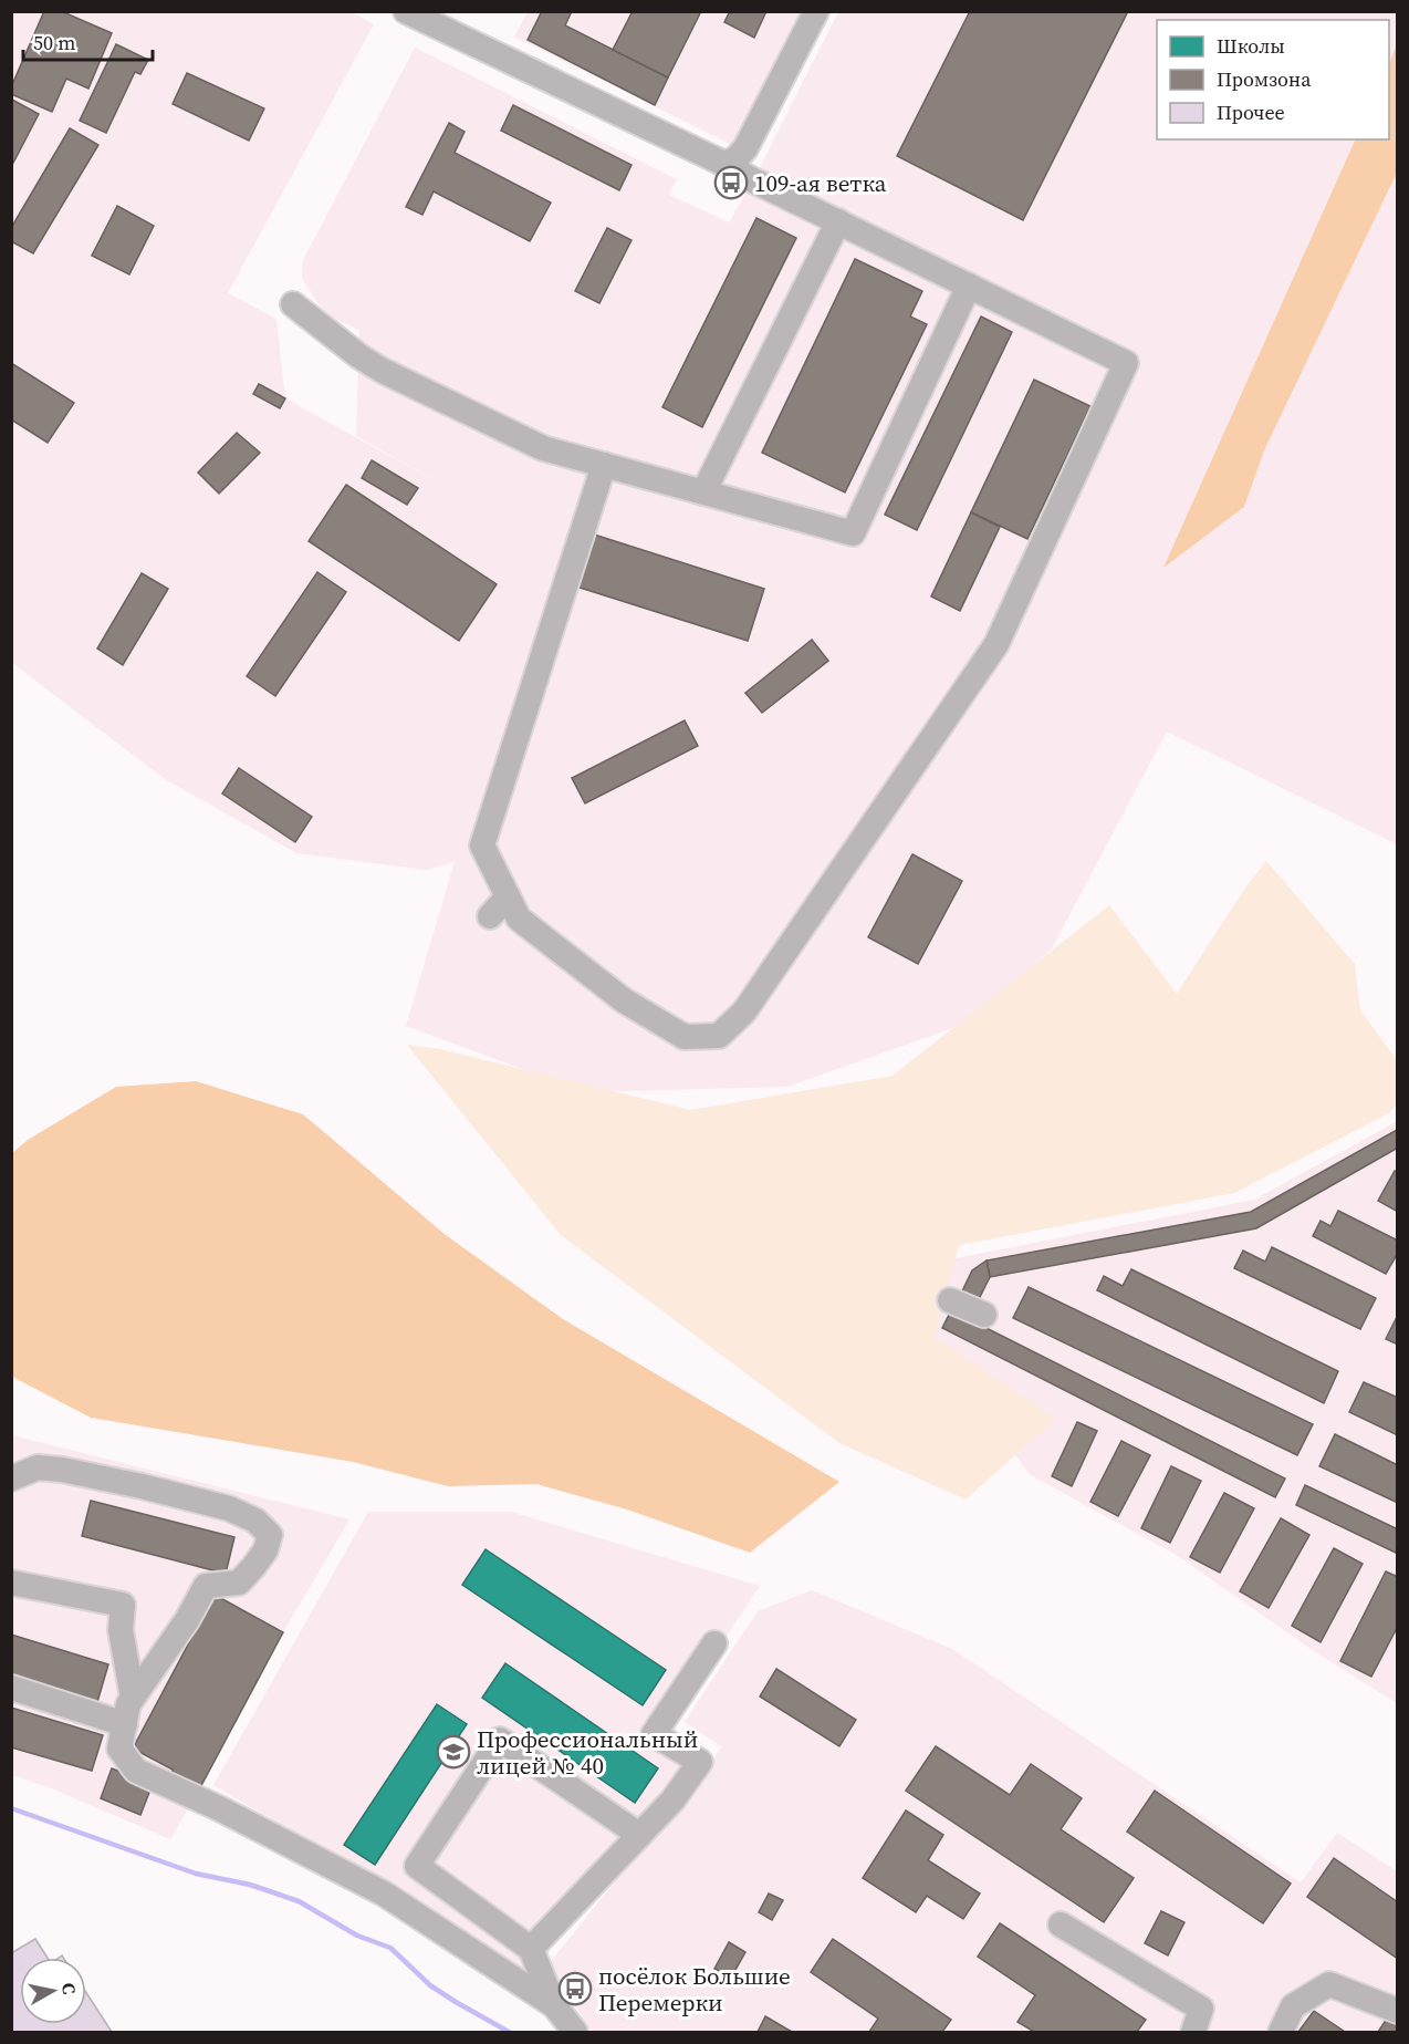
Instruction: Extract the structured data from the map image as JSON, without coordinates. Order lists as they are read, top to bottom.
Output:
{
  "places": {
    "bus stop": ["109-ая ветка", "посёлок Большие Перемерки"],
    "school or university": ["Профессиональный лицей № 40"]
  },
  "legend": ["Школы", "Промзона", "Прочее"],
  "scale_bar": "50 m",
  "north": "right"
}
